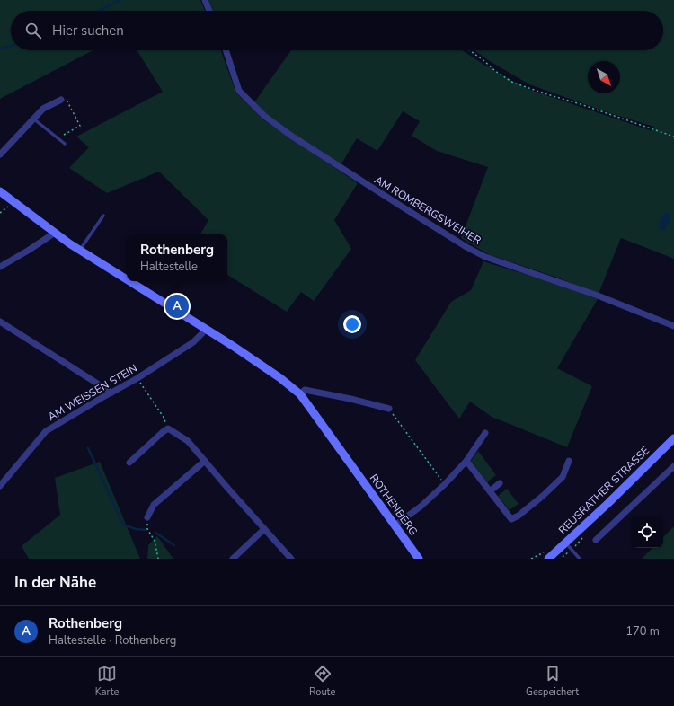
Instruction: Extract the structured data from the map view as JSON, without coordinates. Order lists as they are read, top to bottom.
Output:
{
  "streets": {
    "street": [
      "AM ROMBERGSWEIHER",
      "AM WEISSEN STEIN",
      "REUSRATHER STRASSE",
      "ROTHENBERG"
    ]
  },
  "crossings": [
    ["AM WEISSEN STEIN", "ROTHENBERG"]
  ],
  "north": "bottom right",
  "page": {
    "search": "Hier suchen",
    "popup": ["Rothenberg", "Haltestelle"],
    "pins": "A",
    "heading": "In der Nähe",
    "list": [
      {
        "mark": "A",
        "name": "Rothenberg",
        "note": "Haltestelle · Rothenberg",
        "value": "170 m"
      }
    ],
    "nav": ["Karte", "Route", "Gespeichert"]
  }
}
